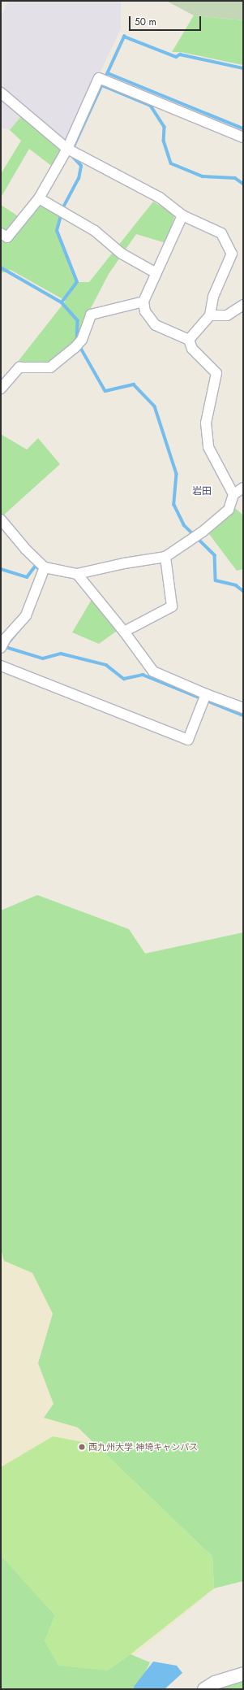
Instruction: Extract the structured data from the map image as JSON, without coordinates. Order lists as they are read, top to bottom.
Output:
{
  "districts": ["岩田"],
  "places": ["西九州大学 神埼キャンパス"],
  "scale_bar": "50 m"
}
